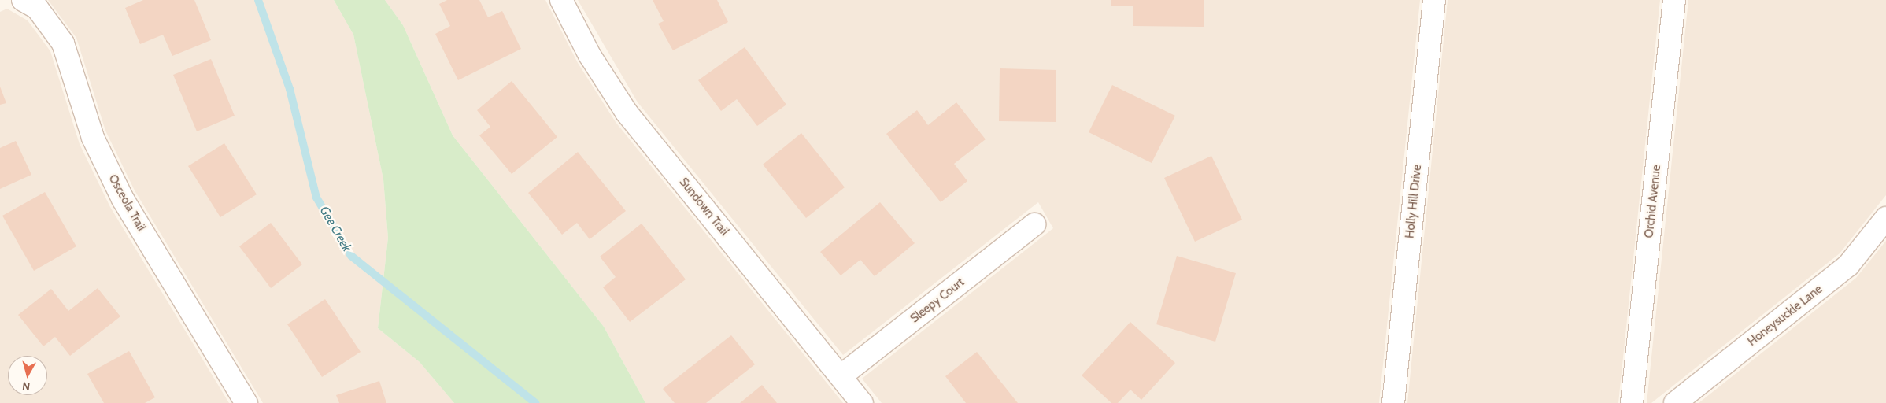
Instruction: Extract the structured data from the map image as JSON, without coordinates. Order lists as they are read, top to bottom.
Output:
{
  "streets": {
    "street": [
      "Holly Hill Drive",
      "Orchid Avenue",
      "Osceola Trail",
      "Sundown Trail",
      "Sleepy Court",
      "Honeysuckle Lane"
    ]
  },
  "crossings": [
    ["Sundown Trail", "Sleepy Court"]
  ],
  "water": ["Gee Creek"],
  "north": "bottom"
}
